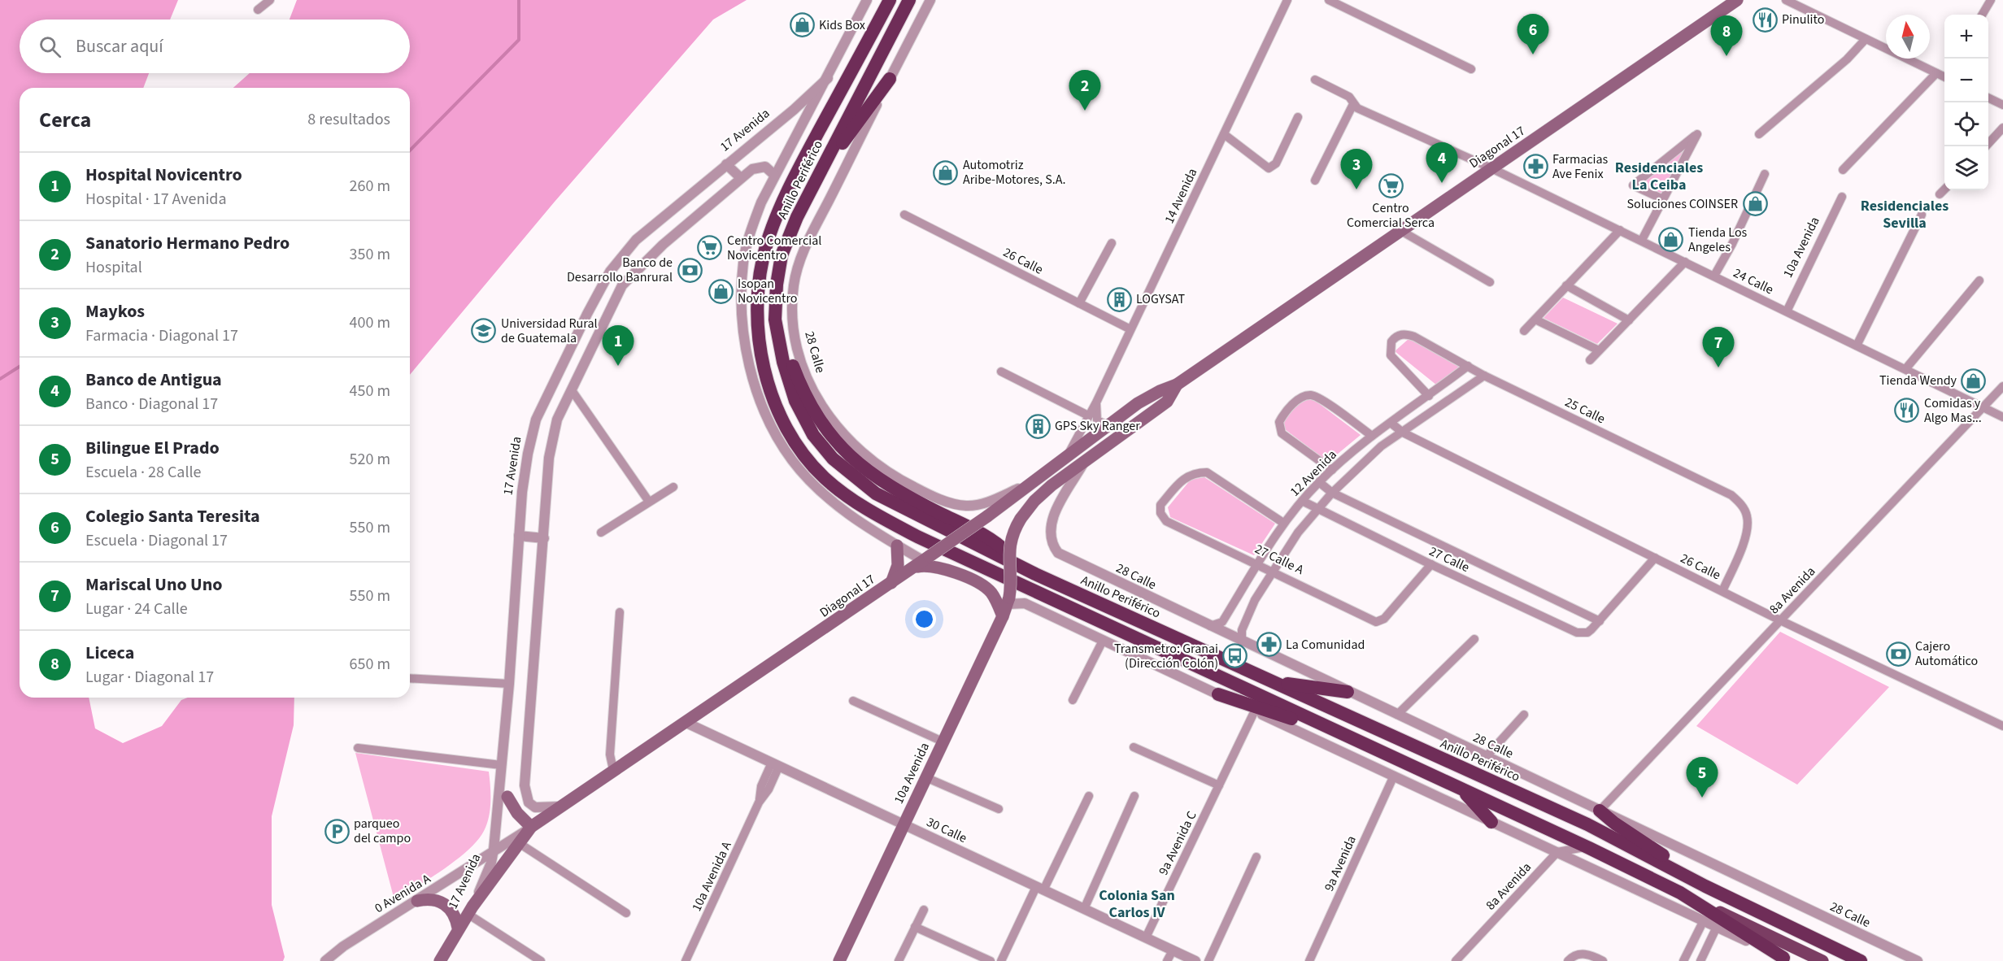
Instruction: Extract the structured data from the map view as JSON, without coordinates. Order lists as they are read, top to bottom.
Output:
{
  "streets": {
    "highway": ["Anillo Periférico"],
    "main road": ["17 Avenida", "Diagonal 17", "10a Avenida"],
    "street": [
      "14 Avenida",
      "26 Calle",
      "24 Calle",
      "28 Calle",
      "25 Calle",
      "12 Avenida",
      "27 Calle A",
      "27 Calle",
      "8a Avenida",
      "30 Calle",
      "9a Avenida C",
      "9a Avenida",
      "10a Avenida A",
      "0 Avenida A"
    ]
  },
  "crossings": [
    ["17 Avenida", "Diagonal 17"],
    ["17 Avenida", "Anillo Periférico"],
    ["17 Avenida", "0 Avenida A"],
    ["Diagonal 17", "Anillo Periférico"],
    ["Diagonal 17", "14 Avenida"],
    ["Diagonal 17", "10a Avenida"],
    ["Diagonal 17", "24 Calle"],
    ["Diagonal 17", "28 Calle"],
    ["Diagonal 17", "30 Calle"],
    ["Diagonal 17", "0 Avenida A"],
    ["14 Avenida", "26 Calle"],
    ["10a Avenida", "24 Calle"],
    ["10a Avenida", "30 Calle"],
    ["26 Calle", "25 Calle"],
    ["26 Calle", "12 Avenida"],
    ["26 Calle", "8a Avenida"],
    ["24 Calle", "8a Avenida"],
    ["28 Calle", "12 Avenida"],
    ["28 Calle", "8a Avenida"],
    ["25 Calle", "12 Avenida"],
    ["12 Avenida", "27 Calle A"],
    ["12 Avenida", "27 Calle"],
    ["27 Calle A", "27 Calle"],
    ["30 Calle", "9a Avenida C"],
    ["30 Calle", "10a Avenida A"]
  ],
  "districts": ["Residenciales La Ceiba", "Residenciales Sevilla", "Colonia San Carlos IV"],
  "places": {
    "restaurant": ["Pinulito", "Comidas y Algo Mas..."],
    "shop": [
      "Kids Box",
      "Automotriz Aribe-Motores, S.A.",
      "Soluciones COINSER",
      "Tienda Los Angeles",
      "Isopan Novicentro",
      "Tienda Wendy"
    ],
    "pharmacy": ["Farmacias Ave Fenix", "La Comunidad"],
    "supermarket": ["Centro Comercial Serca", "Centro Comercial Novicentro"],
    "bank": ["Banco de Desarrollo Banrural", "Cajero Automático"],
    "building": ["LOGYSAT", "GPS Sky Ranger"],
    "school or university": ["Universidad Rural de Guatemala"],
    "bus stop": ["Transmetro: Granai (Dirección Colón)"],
    "parking": ["parqueo del campo"]
  },
  "north": "top",
  "page": {
    "pins": [
      "6",
      "8",
      "2",
      "4",
      "3",
      "1",
      "7",
      "5"
    ],
    "map_buttons": ["+", "−"],
    "search": "Buscar aquí",
    "heading": ["Cerca", "8 resultados"],
    "list": [
      {
        "mark": "1",
        "name": "Hospital Novicentro",
        "note": "Hospital · 17 Avenida",
        "value": "260 m"
      },
      {
        "mark": "2",
        "name": "Sanatorio Hermano Pedro",
        "note": "Hospital",
        "value": "350 m"
      },
      {
        "mark": "3",
        "name": "Maykos",
        "note": "Farmacia · Diagonal 17",
        "value": "400 m"
      },
      {
        "mark": "4",
        "name": "Banco de Antigua",
        "note": "Banco · Diagonal 17",
        "value": "450 m"
      },
      {
        "mark": "5",
        "name": "Bilingue El Prado",
        "note": "Escuela · 28 Calle",
        "value": "520 m"
      },
      {
        "mark": "6",
        "name": "Colegio Santa Teresita",
        "note": "Escuela · Diagonal 17",
        "value": "550 m"
      },
      {
        "mark": "7",
        "name": "Mariscal Uno Uno",
        "note": "Lugar · 24 Calle",
        "value": "550 m"
      },
      {
        "mark": "8",
        "name": "Liceca",
        "note": "Lugar · Diagonal 17",
        "value": "650 m"
      }
    ]
  }
}
